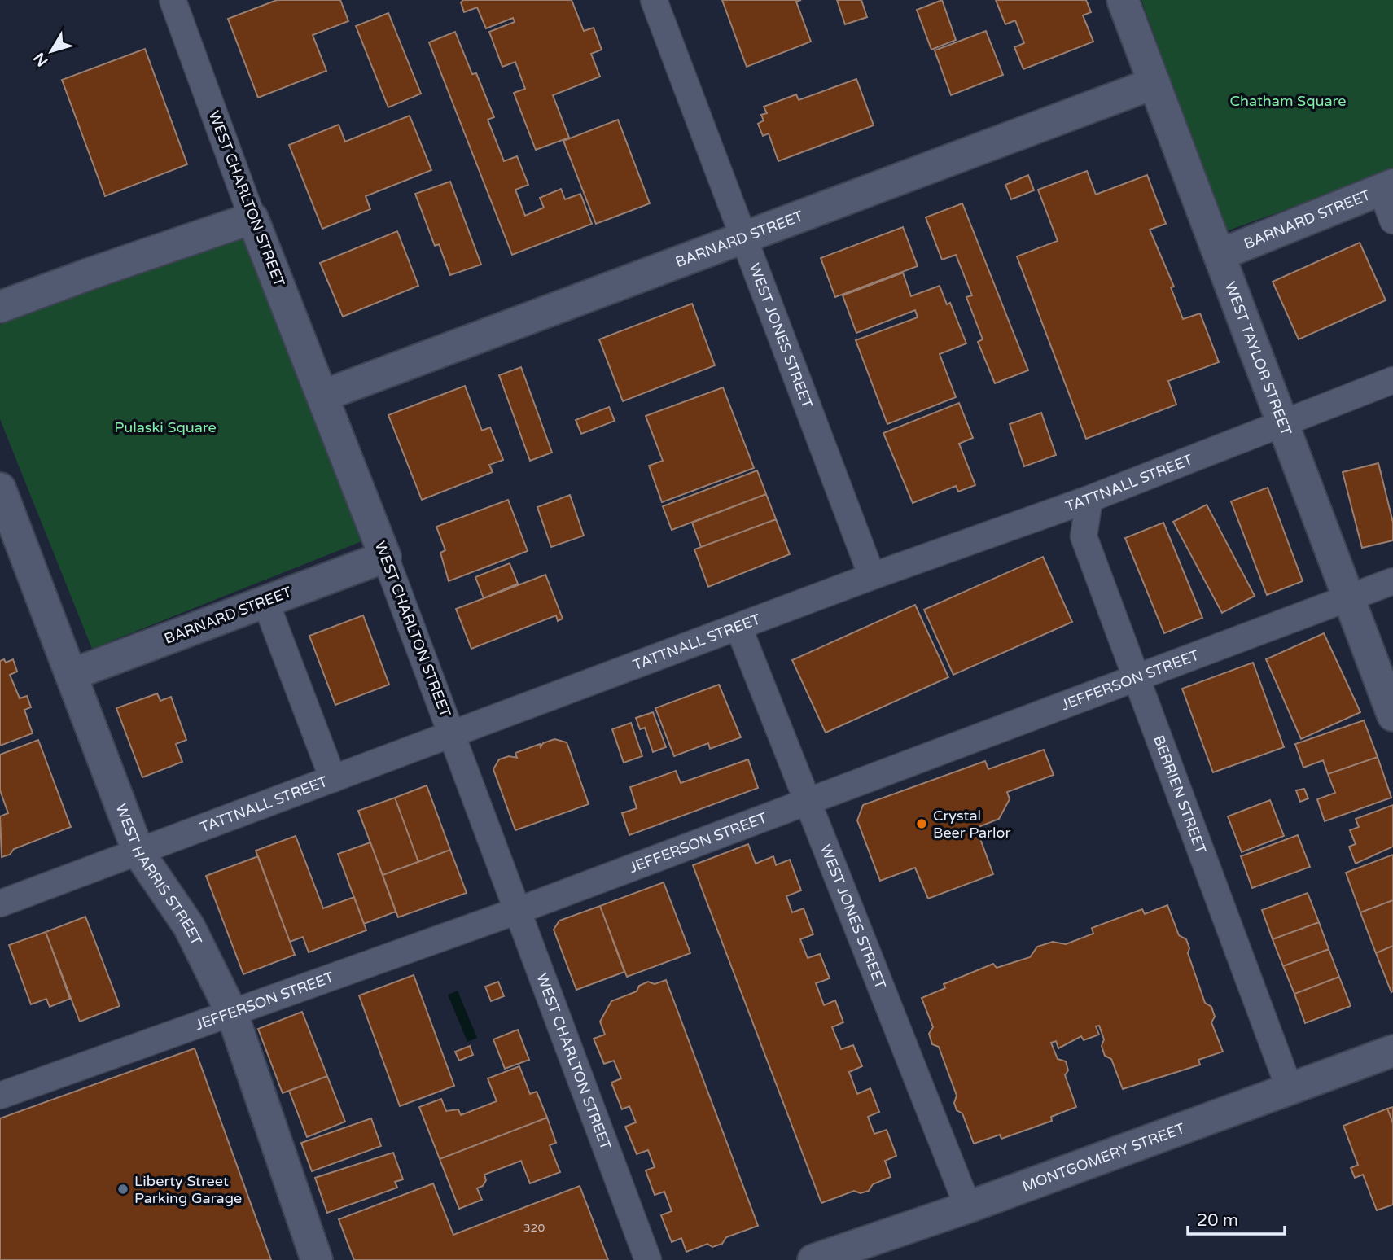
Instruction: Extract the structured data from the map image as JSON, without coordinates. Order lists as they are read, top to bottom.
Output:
{
  "streets": {
    "street": [
      "WEST CHARLTON STREET",
      "BARNARD STREET",
      "WEST JONES STREET",
      "WEST TAYLOR STREET",
      "TATTNALL STREET",
      "JEFFERSON STREET",
      "BERRIEN STREET",
      "WEST HARRIS STREET",
      "MONTGOMERY STREET"
    ]
  },
  "crossings": [
    ["WEST CHARLTON STREET", "BARNARD STREET"],
    ["WEST CHARLTON STREET", "TATTNALL STREET"],
    ["WEST CHARLTON STREET", "JEFFERSON STREET"],
    ["BARNARD STREET", "WEST JONES STREET"],
    ["BARNARD STREET", "WEST TAYLOR STREET"],
    ["BARNARD STREET", "WEST HARRIS STREET"],
    ["WEST JONES STREET", "TATTNALL STREET"],
    ["WEST JONES STREET", "JEFFERSON STREET"],
    ["WEST JONES STREET", "MONTGOMERY STREET"],
    ["WEST TAYLOR STREET", "TATTNALL STREET"],
    ["WEST TAYLOR STREET", "JEFFERSON STREET"],
    ["TATTNALL STREET", "BERRIEN STREET"],
    ["TATTNALL STREET", "WEST HARRIS STREET"],
    ["JEFFERSON STREET", "BERRIEN STREET"],
    ["JEFFERSON STREET", "WEST HARRIS STREET"],
    ["BERRIEN STREET", "MONTGOMERY STREET"]
  ],
  "parks": ["Chatham Square", "Pulaski Square"],
  "places": ["Crystal Beer Parlor", "Liberty Street Parking Garage"],
  "house_numbers": ["320"],
  "scale_bar": "20 m",
  "north": "bottom left"
}
